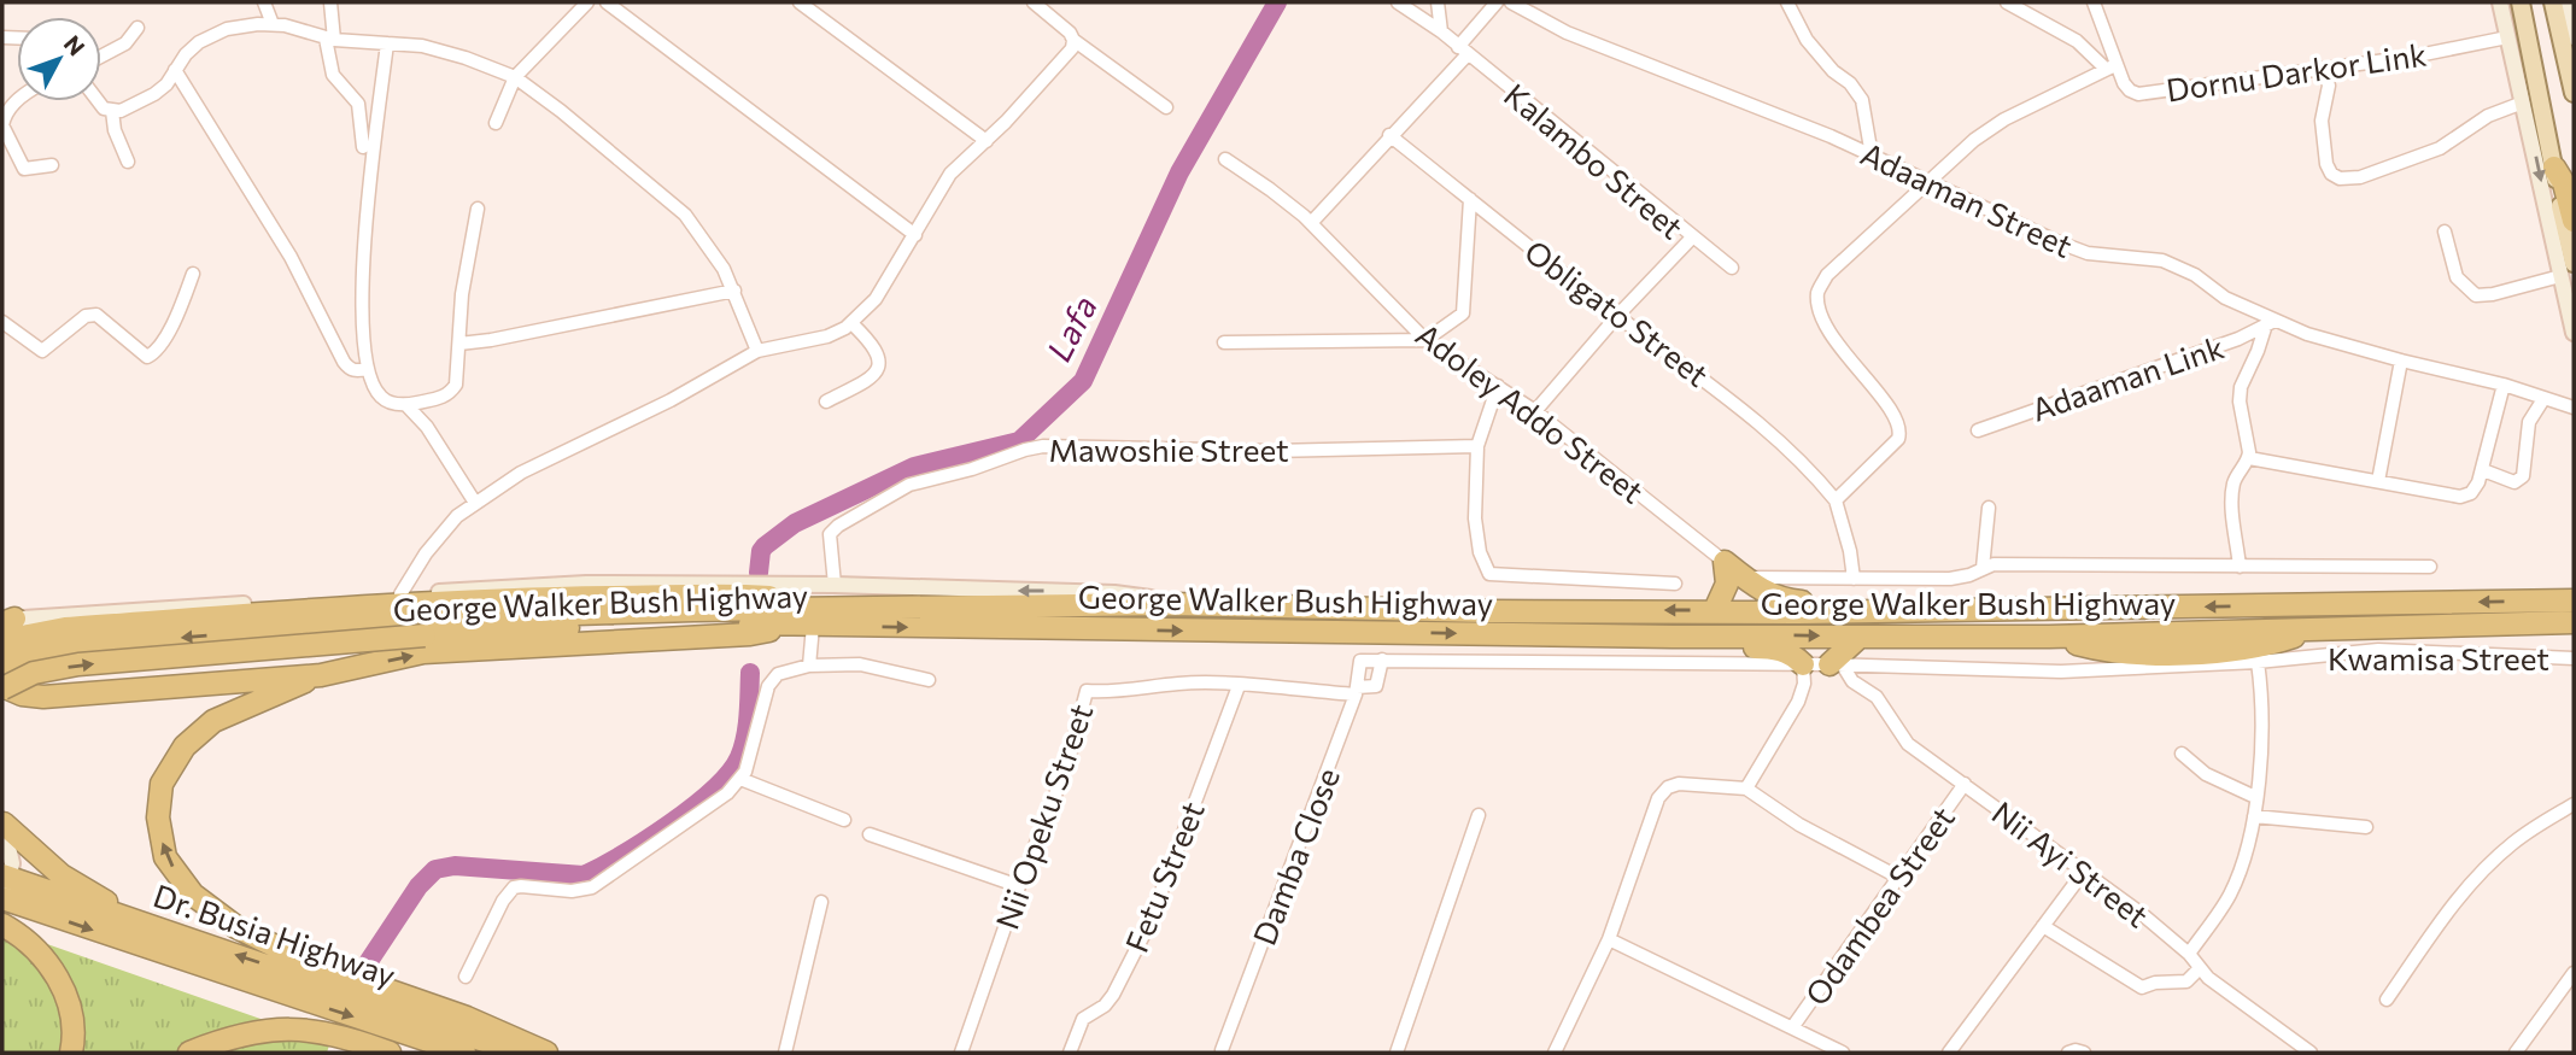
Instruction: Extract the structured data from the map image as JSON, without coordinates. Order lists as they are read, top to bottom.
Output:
{
  "streets": {
    "highway": ["George Walker Bush Highway", "Dr. Busia Highway"],
    "street": [
      "Dornu Darkor Link",
      "Kalambo Street",
      "Adaaman Street",
      "Obligato Street",
      "Adaaman Link",
      "Adoley Addo Street",
      "Mawoshie Street",
      "Kwamisa Street",
      "Nii Opeku Street",
      "Damba Close",
      "Nii Ayi Street",
      "Fetu Street",
      "Odambea Street"
    ]
  },
  "crossings": [
    ["Kalambo Street", "Obligato Street"],
    ["Kalambo Street", "Adoley Addo Street"],
    ["Adaaman Street", "Adaaman Link"],
    ["Mawoshie Street", "George Walker Bush Highway"],
    ["Kwamisa Street", "Damba Close"],
    ["Kwamisa Street", "Nii Ayi Street"],
    ["Nii Opeku Street", "Damba Close"],
    ["Nii Opeku Street", "Fetu Street"],
    ["Nii Ayi Street", "Odambea Street"]
  ],
  "water": ["Lafa"],
  "north": "top right"
}
